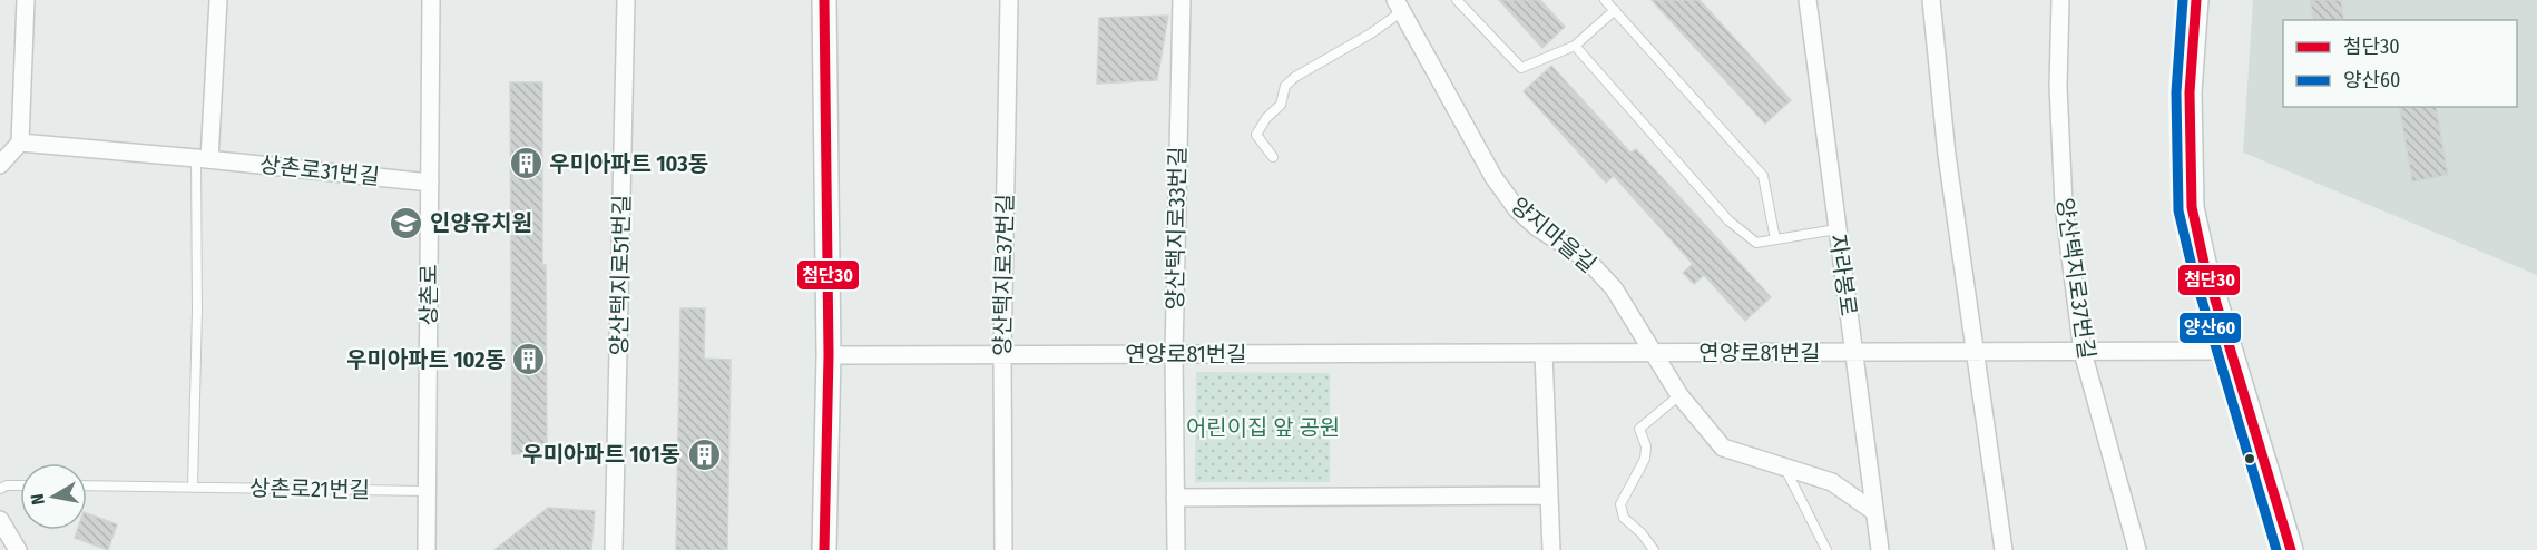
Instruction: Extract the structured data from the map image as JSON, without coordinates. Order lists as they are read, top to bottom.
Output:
{
  "streets": {
    "street": [
      "상촌로31번길",
      "양산택지로33번길",
      "양지마을길",
      "양산택지로51번길",
      "양산택지로37번길",
      "자라봉로",
      "상촌로",
      "연양로81번길"
    ],
    "lane": ["상촌로21번길"]
  },
  "crossings": [
    ["상촌로31번길", "상촌로"],
    ["양산택지로33번길", "연양로81번길"],
    ["양지마을길", "자라봉로"],
    ["양지마을길", "연양로81번길"],
    ["양산택지로37번길", "연양로81번길"],
    ["자라봉로", "연양로81번길"],
    ["상촌로", "상촌로21번길"]
  ],
  "parks": ["어린이집 앞 공원"],
  "places": {
    "building": ["우미아파트 103동", "우미아파트 102동", "우미아파트 101동"],
    "school or university": ["인양유치원"]
  },
  "lines": ["transit line 첨단30", "transit line 양산60"],
  "legend": ["첨단30", "양산60"],
  "north": "left"
}
